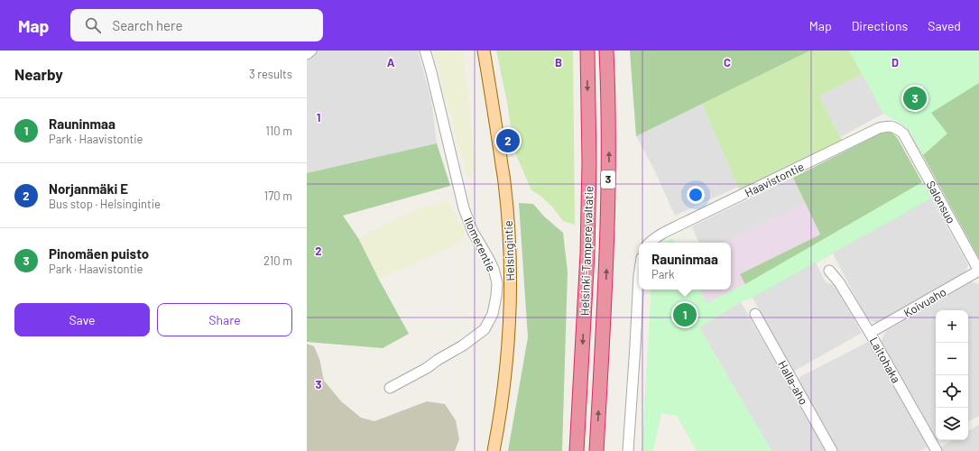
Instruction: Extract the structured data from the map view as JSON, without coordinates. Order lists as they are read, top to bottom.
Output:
{
  "streets": {
    "highway": ["3", "Helsinki-Tampere valtatie"],
    "main road": ["Helsingintie"],
    "street": [
      "Haavistontie",
      "Salonsuo",
      "Ilomerentie",
      "Koivuaho",
      "Laitohaka",
      "Halla-aho"
    ]
  },
  "crossings": [
    ["Haavistontie", "Salonsuo"],
    ["Salonsuo", "Koivuaho"],
    ["Koivuaho", "Laitohaka"]
  ],
  "page": {
    "header": "Map",
    "search": "Search here",
    "nav": ["Map", "Directions", "Saved"],
    "heading": ["Nearby", "3 results"],
    "pins": ["3", "2", "1"],
    "list": [
      {
        "mark": "1",
        "name": "Rauninmaa",
        "note": "Park · Haavistontie",
        "value": "110 m"
      },
      {
        "mark": "2",
        "name": "Norjanmäki E",
        "note": "Bus stop · Helsingintie",
        "value": "170 m"
      },
      {
        "mark": "3",
        "name": "Pinomäen puisto",
        "note": "Park · Haavistontie",
        "value": "210 m"
      }
    ],
    "popup": ["Rauninmaa", "Park"],
    "buttons": ["Save", "Share"],
    "map_buttons": ["+", "−"]
  },
  "grid": {
    "columns": [
      "A",
      "B",
      "C",
      "D"
    ],
    "rows": ["1", "2", "3"]
  }
}
